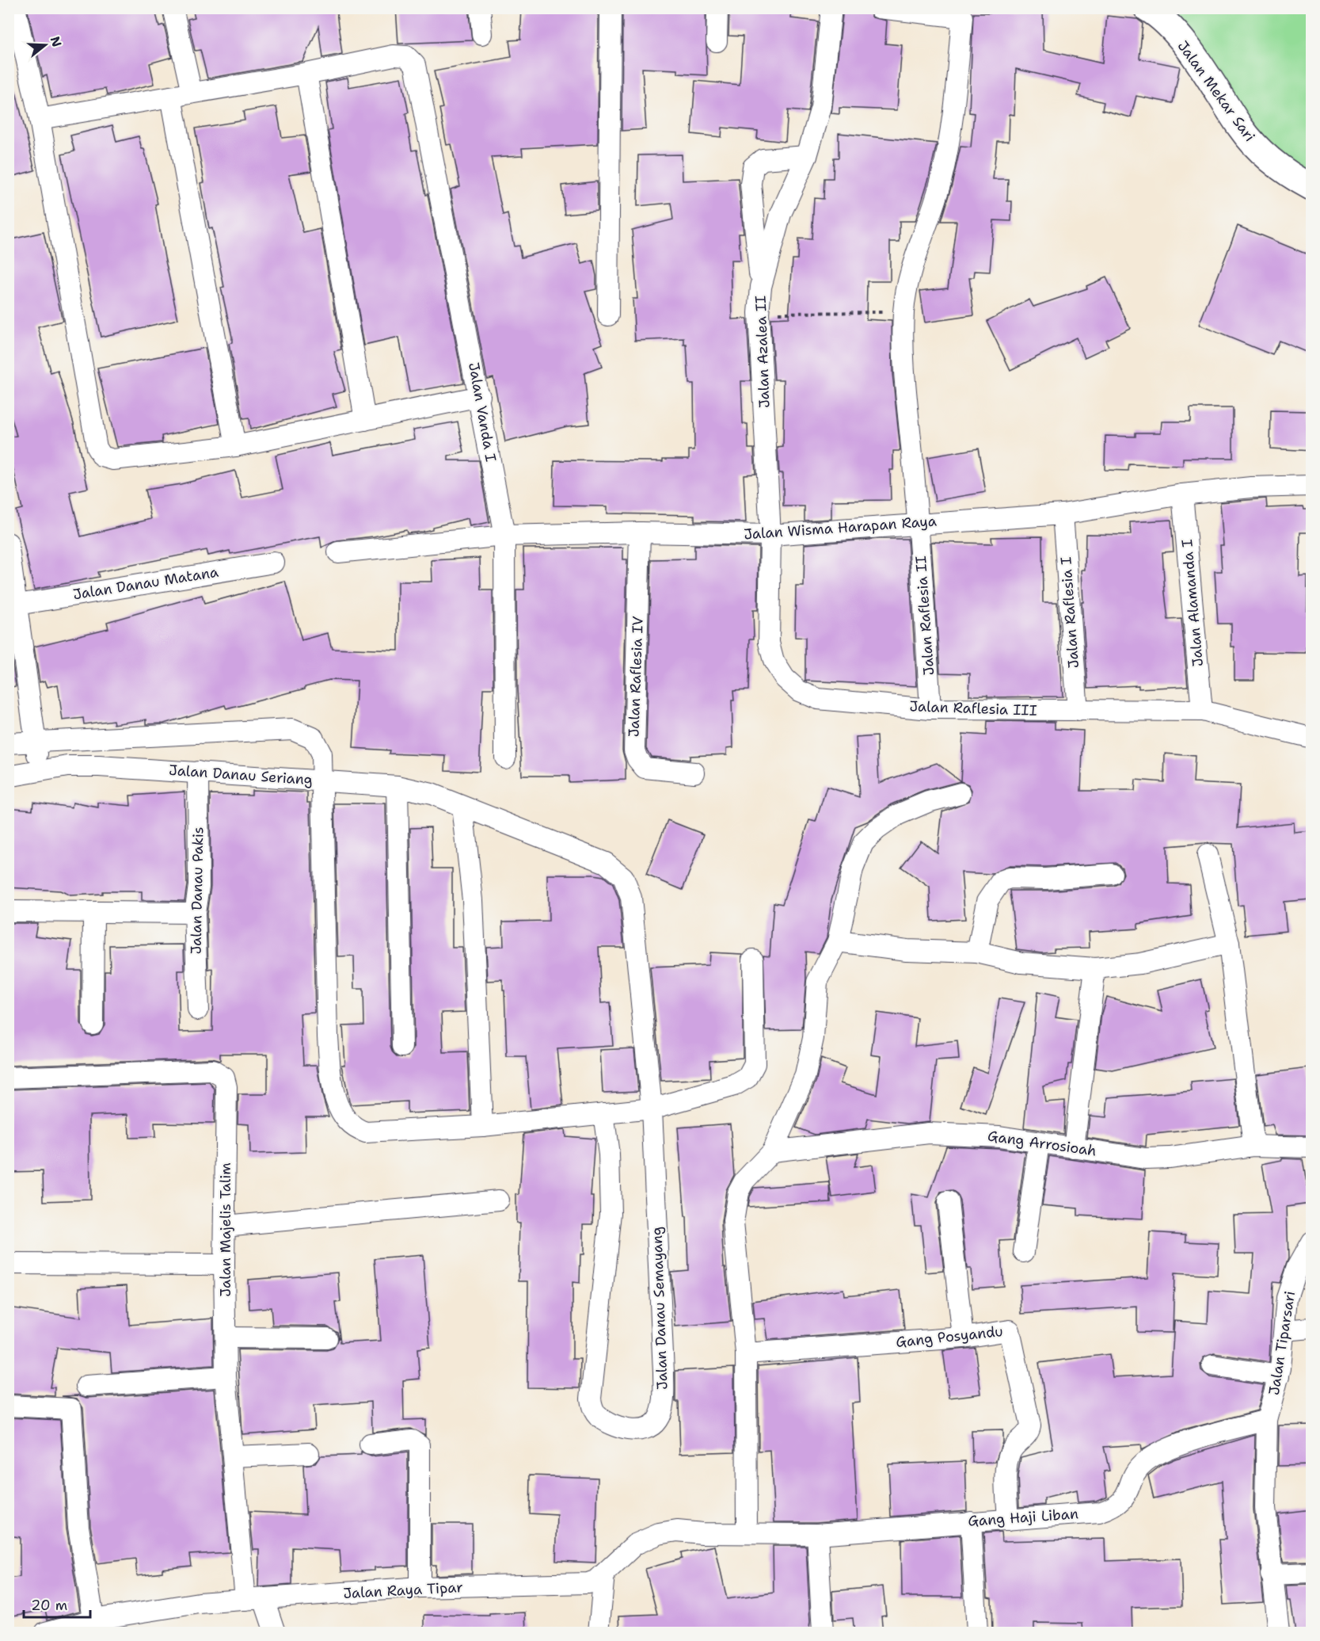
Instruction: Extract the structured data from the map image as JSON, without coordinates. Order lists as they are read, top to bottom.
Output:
{
  "streets": {
    "street": [
      "Jalan Mekar Sari",
      "Jalan Azalea II",
      "Jalan Vanda I",
      "Jalan Wisma Harapan Raya",
      "Jalan Danau Matana",
      "Jalan Alamanda I",
      "Jalan Raflesia I",
      "Jalan Raflesia II",
      "Jalan Raflesia IV",
      "Jalan Raflesia III",
      "Jalan Danau Seriang",
      "Jalan Danau Pakis",
      "Gang Arrosioah",
      "Jalan Majelis Talim",
      "Jalan Danau Semayang",
      "Gang Posyandu",
      "Jalan Tiparsari",
      "Gang Haji Liban",
      "Jalan Raya Tipar"
    ]
  },
  "crossings": [
    ["Jalan Azalea II", "Jalan Wisma Harapan Raya"],
    ["Jalan Azalea II", "Jalan Raflesia III"],
    ["Jalan Vanda I", "Jalan Wisma Harapan Raya"],
    ["Jalan Wisma Harapan Raya", "Jalan Alamanda I"],
    ["Jalan Wisma Harapan Raya", "Jalan Raflesia I"],
    ["Jalan Wisma Harapan Raya", "Jalan Raflesia II"],
    ["Jalan Wisma Harapan Raya", "Jalan Raflesia IV"],
    ["Jalan Wisma Harapan Raya", "Jalan Raflesia III"],
    ["Jalan Alamanda I", "Jalan Raflesia III"],
    ["Jalan Raflesia I", "Jalan Raflesia III"],
    ["Jalan Raflesia II", "Jalan Raflesia III"],
    ["Jalan Danau Seriang", "Jalan Danau Pakis"],
    ["Jalan Danau Seriang", "Jalan Danau Semayang"],
    ["Jalan Majelis Talim", "Jalan Raya Tipar"],
    ["Gang Posyandu", "Gang Haji Liban"],
    ["Jalan Tiparsari", "Gang Haji Liban"],
    ["Gang Haji Liban", "Jalan Raya Tipar"]
  ],
  "scale_bar": "20 m",
  "north": "right"
}
